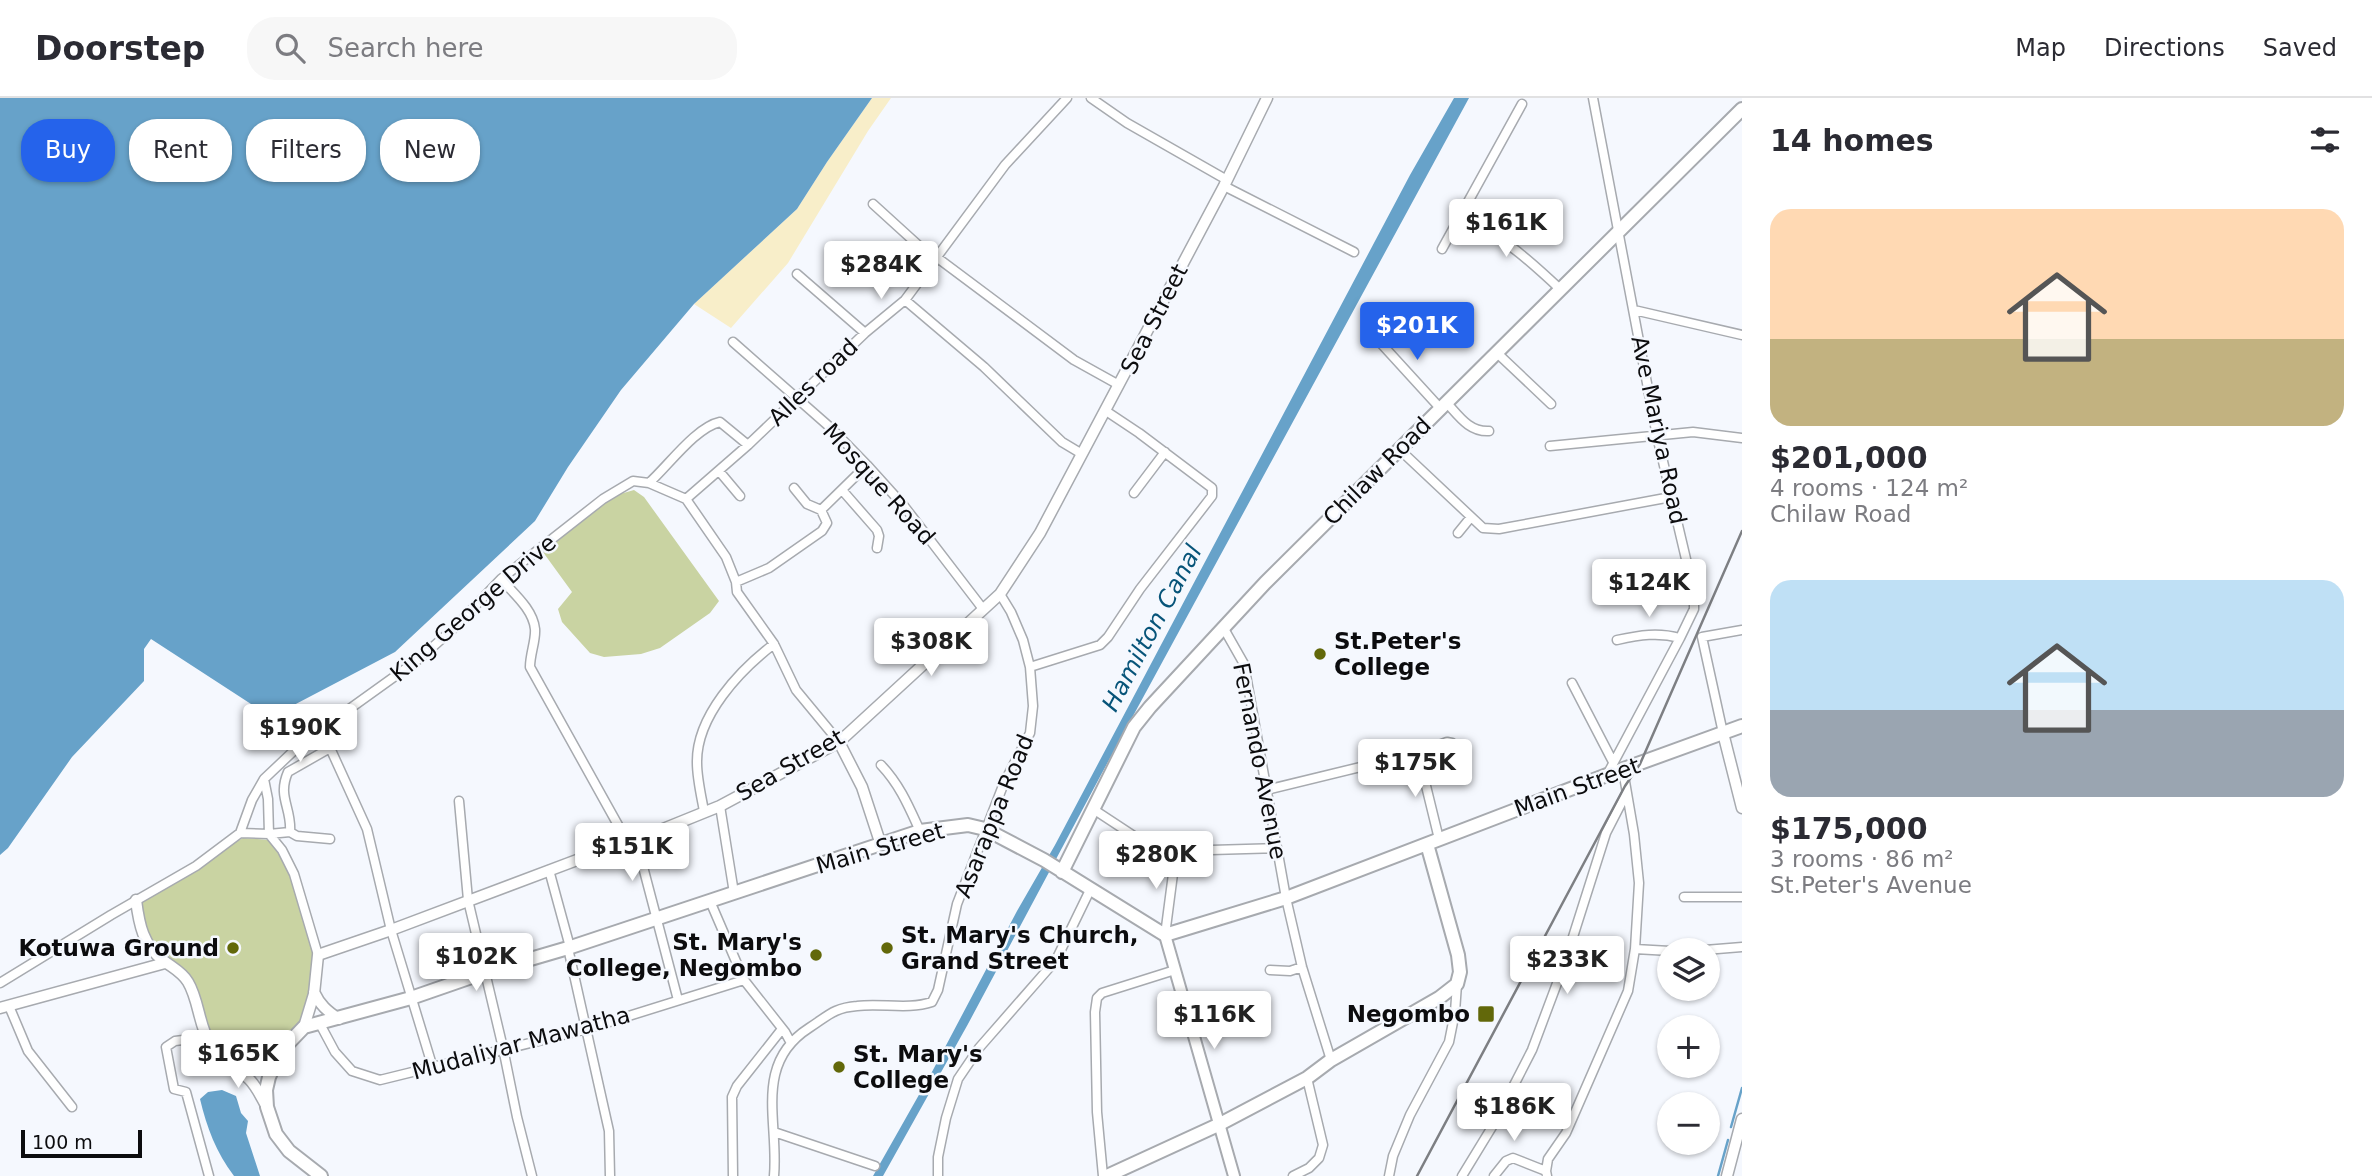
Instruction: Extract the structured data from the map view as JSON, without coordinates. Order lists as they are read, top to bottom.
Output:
{
  "streets": {
    "main road": ["Chilaw Road", "Main Street"],
    "street": [
      "Sea Street",
      "Alles road",
      "Ave Mariya Road",
      "Mosque Road",
      "King George Drive",
      "Fernando Avenue",
      "Asarappa Road",
      "Mudaliyar Mawatha"
    ]
  },
  "crossings": [
    ["Sea Street", "Mosque Road"],
    ["Sea Street", "Asarappa Road"],
    ["Alles road", "Mosque Road"],
    ["Ave Mariya Road", "Chilaw Road"],
    ["Ave Mariya Road", "Main Street"],
    ["Chilaw Road", "Fernando Avenue"],
    ["Chilaw Road", "Main Street"],
    ["Fernando Avenue", "Main Street"],
    ["Main Street", "Asarappa Road"],
    ["Main Street", "Mudaliyar Mawatha"]
  ],
  "water": ["Hamilton Canal"],
  "places": {
    "other": [
      "St.Peter's College",
      "Kotuwa Ground",
      "St. Mary's Church, Grand Street",
      "St. Mary's College, Negombo",
      "St. Mary's College"
    ],
    "transit": ["Negombo"]
  },
  "scale_bar": "100 m",
  "page": {
    "header": "Doorstep",
    "search": "Search here",
    "nav": ["Map", "Directions", "Saved"],
    "heading": "14 homes",
    "chip": [
      "Buy",
      "Rent",
      "Filters",
      "New"
    ],
    "list": [
      {
        "name": "$201,000",
        "note": "4 rooms · 124 m² · Chilaw Road"
      },
      {
        "name": "$175,000",
        "note": "3 rooms · 86 m² · St.Peter's Avenue"
      }
    ],
    "price": [
      "$161K",
      "$284K",
      "$201K",
      "$124K",
      "$308K",
      "$190K",
      "$175K",
      "$151K",
      "$280K",
      "$102K",
      "$233K",
      "$116K",
      "$165K",
      "$186K"
    ],
    "map_buttons": ["+", "−"],
    "scale": "100 m"
  }
}
